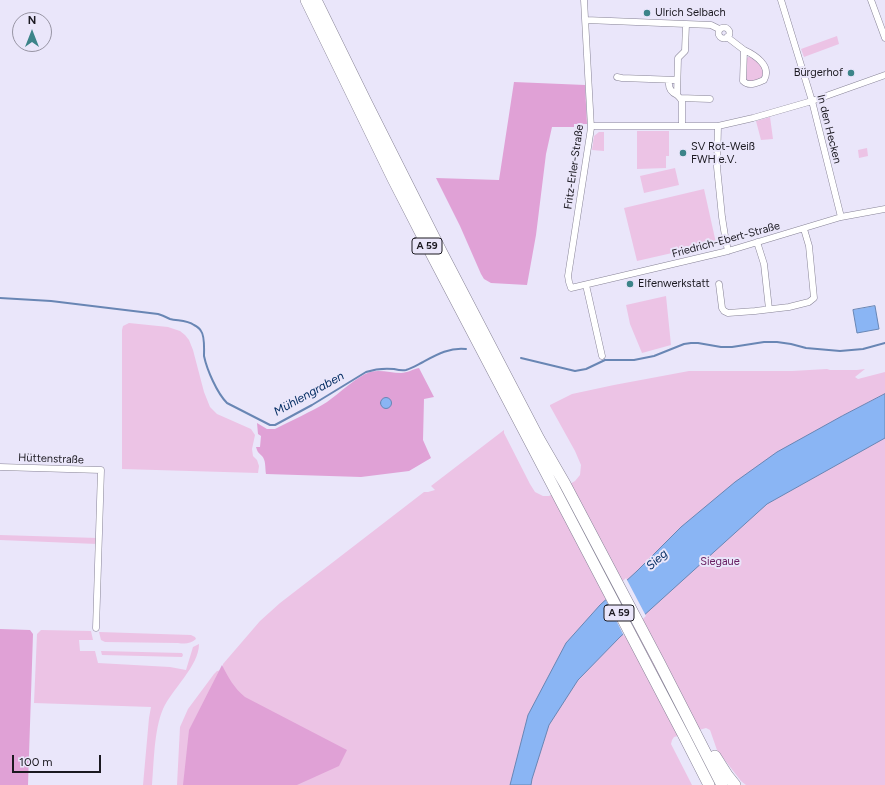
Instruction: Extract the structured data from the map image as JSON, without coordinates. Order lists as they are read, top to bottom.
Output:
{
  "streets": {
    "highway": ["A 59"],
    "street": [
      "In den Hecken",
      "Fritz-Erler-Straße",
      "Friedrich-Ebert-Straße",
      "Hüttenstraße"
    ]
  },
  "crossings": [
    ["In den Hecken", "Friedrich-Ebert-Straße"],
    ["Fritz-Erler-Straße", "Friedrich-Ebert-Straße"]
  ],
  "water": ["Mühlengraben", "Sieg"],
  "parks": ["Siegaue"],
  "places": [
    "Ulrich Selbach",
    "Bürgerhof",
    "SV Rot-Weiß FWH e.V.",
    "Elfenwerkstatt"
  ],
  "scale_bar": "100 m",
  "north": "top"
}
